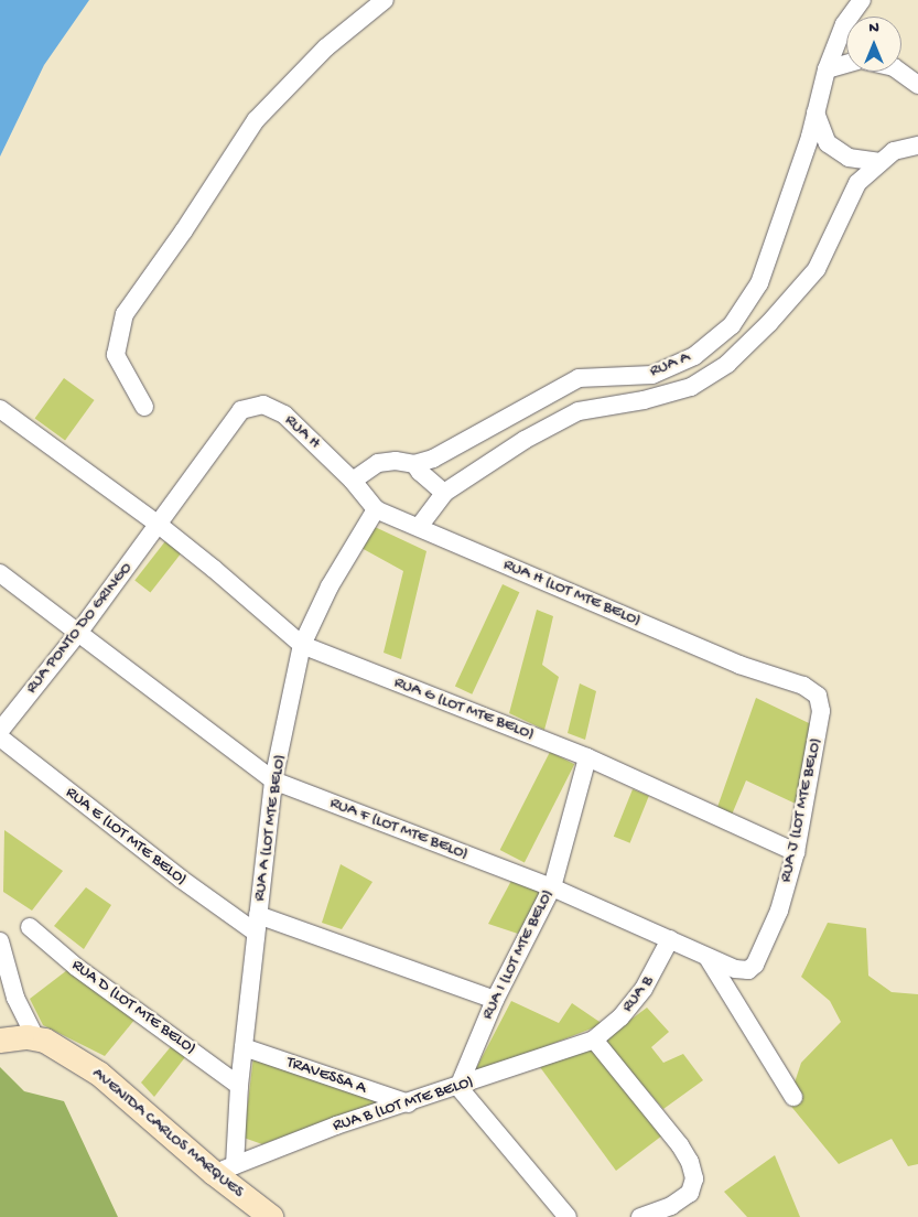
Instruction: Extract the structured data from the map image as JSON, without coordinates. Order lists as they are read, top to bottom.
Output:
{
  "streets": {
    "street": [
      "RUA A",
      "RUA H",
      "RUA H (LOT MTE BELO)",
      "RUA PONTO DO GRINGO",
      "RUA G (LOT MTE BELO)",
      "RUA J (LOT MTE BELO)",
      "RUA A (LOT MTE BELO)",
      "RUA F (LOT MTE BELO)",
      "RUA E (LOT MTE BELO)",
      "RUA I (LOT MTE BELO)",
      "RUA B",
      "RUA D (LOT MTE BELO)",
      "TRAVESSA A",
      "RUA B (LOT MTE BELO)",
      "AVENIDA CARLOS MARQUES"
    ]
  },
  "crossings": [
    ["RUA A", "RUA H"],
    ["RUA A", "RUA H (LOT MTE BELO)"],
    ["RUA H", "RUA H (LOT MTE BELO)"],
    ["RUA H", "RUA PONTO DO GRINGO"],
    ["RUA H (LOT MTE BELO)", "RUA J (LOT MTE BELO)"],
    ["RUA H (LOT MTE BELO)", "RUA A (LOT MTE BELO)"],
    ["RUA PONTO DO GRINGO", "RUA G (LOT MTE BELO)"],
    ["RUA PONTO DO GRINGO", "RUA F (LOT MTE BELO)"],
    ["RUA G (LOT MTE BELO)", "RUA J (LOT MTE BELO)"],
    ["RUA G (LOT MTE BELO)", "RUA A (LOT MTE BELO)"],
    ["RUA G (LOT MTE BELO)", "RUA I (LOT MTE BELO)"],
    ["RUA J (LOT MTE BELO)", "RUA F (LOT MTE BELO)"],
    ["RUA A (LOT MTE BELO)", "RUA F (LOT MTE BELO)"],
    ["RUA A (LOT MTE BELO)", "RUA E (LOT MTE BELO)"],
    ["RUA A (LOT MTE BELO)", "RUA D (LOT MTE BELO)"],
    ["RUA A (LOT MTE BELO)", "TRAVESSA A"],
    ["RUA A (LOT MTE BELO)", "RUA B (LOT MTE BELO)"],
    ["RUA A (LOT MTE BELO)", "AVENIDA CARLOS MARQUES"],
    ["RUA F (LOT MTE BELO)", "RUA I (LOT MTE BELO)"],
    ["RUA F (LOT MTE BELO)", "RUA B"],
    ["RUA E (LOT MTE BELO)", "RUA I (LOT MTE BELO)"],
    ["RUA I (LOT MTE BELO)", "RUA B (LOT MTE BELO)"],
    ["RUA B", "RUA B (LOT MTE BELO)"],
    ["TRAVESSA A", "RUA B (LOT MTE BELO)"],
    ["RUA B (LOT MTE BELO)", "AVENIDA CARLOS MARQUES"]
  ],
  "north": "top"
}
